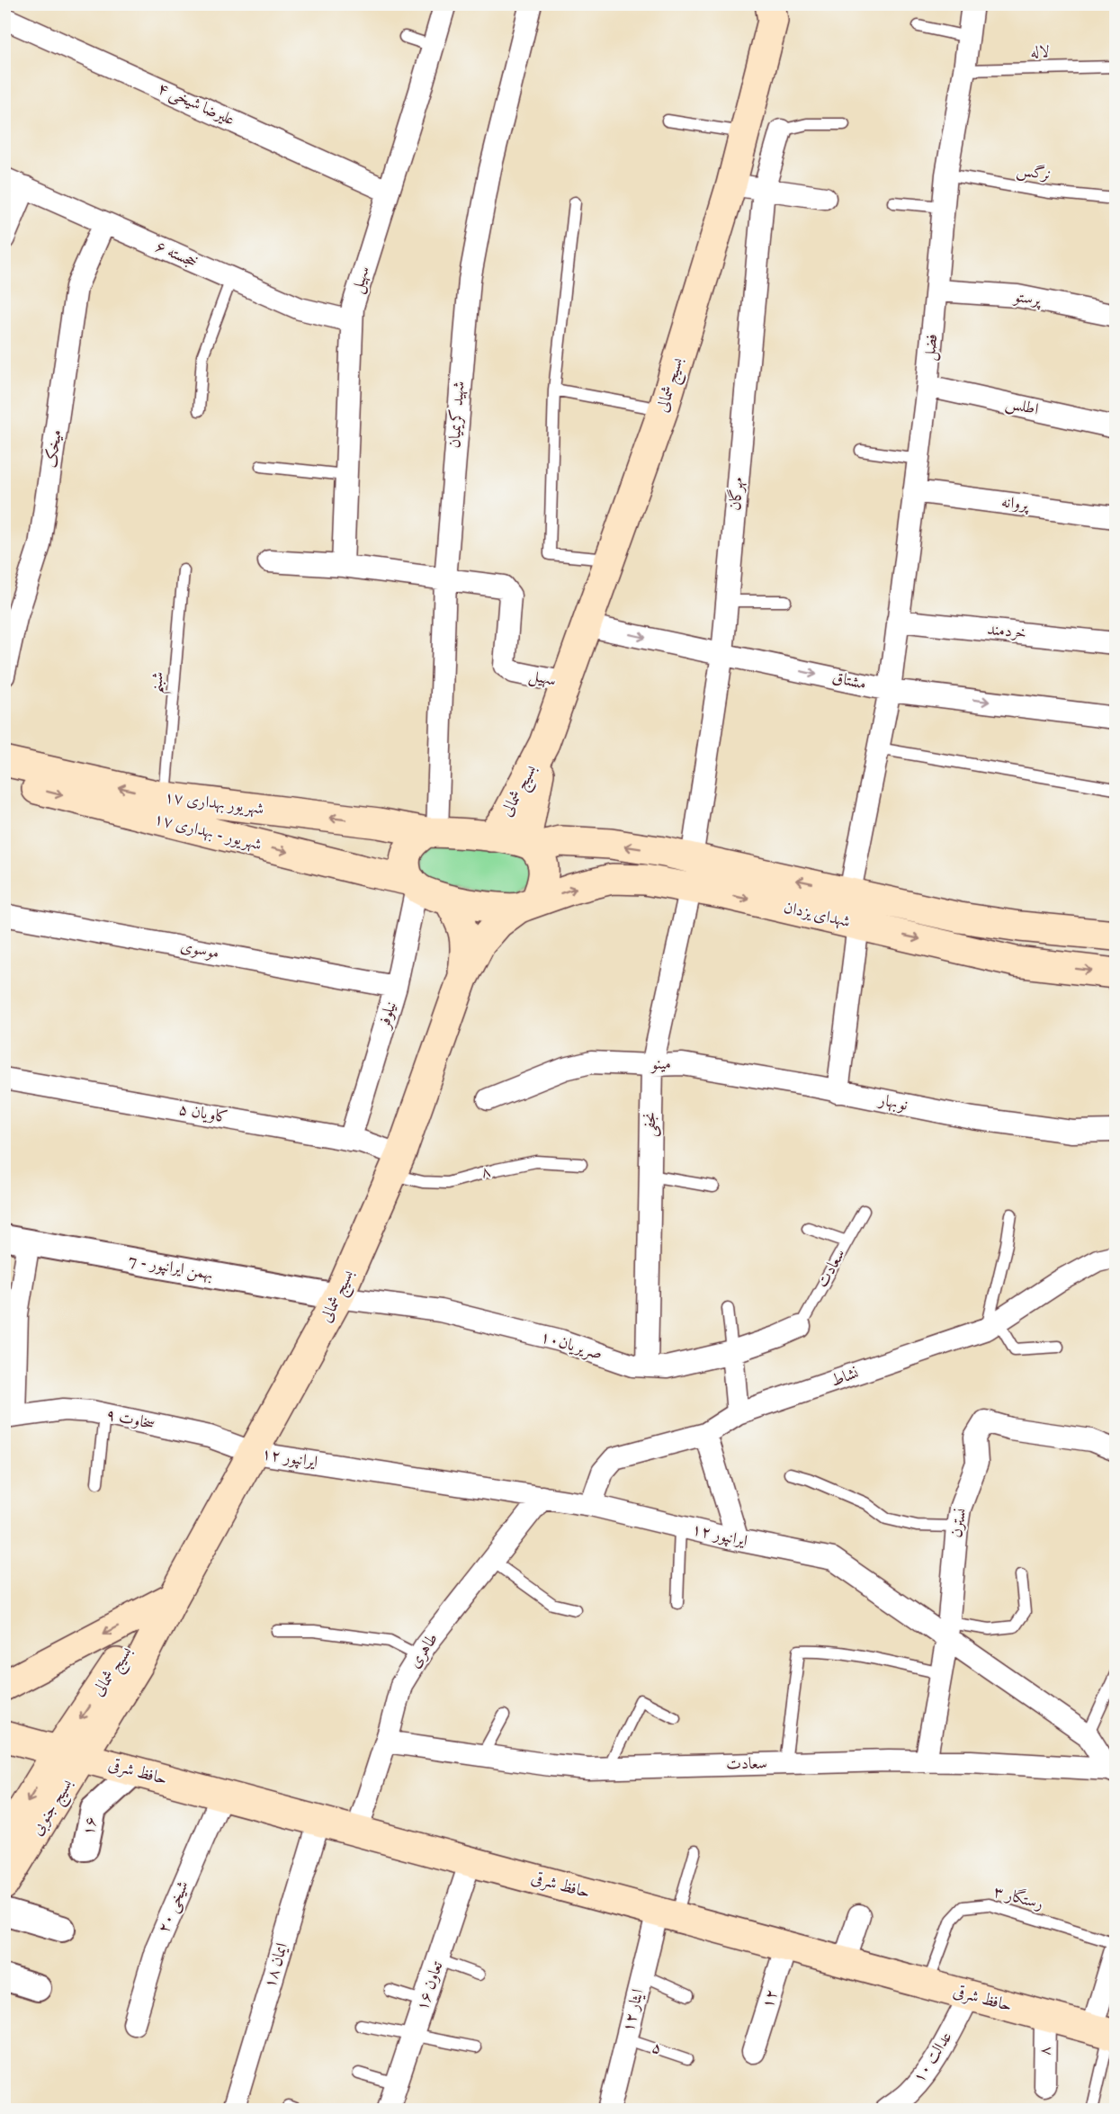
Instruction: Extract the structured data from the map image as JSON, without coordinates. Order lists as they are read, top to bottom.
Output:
{
  "streets": {
    "main road": [
      "بسیج شمالی",
      "۱۷ شهریور بهداری",
      "۱۷ شهریور - بهداری",
      "شهدای یزدان",
      "حافظ شرقی",
      "بسیج جنوبی"
    ],
    "street": [
      "علیرضا شیخی ۴",
      "خجسته ۶",
      "سهیل",
      "پرستو",
      "فضل",
      "اطلس",
      "شهید کریمیان",
      "میخک",
      "مهرگان",
      "پروانه",
      "خردمند",
      "مشتاق",
      "موسوی",
      "نیلوفر",
      "مینو",
      "نوبهار",
      "کاویان ۵",
      "نجفی",
      "۸",
      "بهمن ایرانپور - 7",
      "سعادت",
      "صریریان۱۰",
      "نشاط",
      "سخاوت ۹",
      "ایرانپور ۱۲",
      "نسترن",
      "طاهری",
      "۱۶",
      "شیخی ۲۰",
      "ایمان ۱۸",
      "تعاون ۱۶",
      "۱۲",
      "ایثار ۱۲",
      "عدالت ۱۰"
    ],
    "lane": [
      "لاله",
      "نرگس",
      "شبنم",
      "رستگار ۳",
      "۵"
    ]
  },
  "crossings": [
    ["لاله", "فضل"],
    ["علیرضا شیخی ۴", "سهیل"],
    ["نرگس", "فضل"],
    ["خجسته ۶", "سهیل"],
    ["خجسته ۶", "میخک"],
    ["سهیل", "بسیج شمالی"],
    ["سهیل", "شهید کریمیان"],
    ["پرستو", "فضل"],
    ["فضل", "اطلس"],
    ["فضل", "پروانه"],
    ["فضل", "خردمند"],
    ["فضل", "مشتاق"],
    ["فضل", "شهدای یزدان"],
    ["بسیج شمالی", "مشتاق"],
    ["بسیج شمالی", "۱۷ شهریور بهداری"],
    ["بسیج شمالی", "۱۷ شهریور - بهداری"],
    ["بسیج شمالی", "شهدای یزدان"],
    ["بسیج شمالی", "کاویان ۵"],
    ["بسیج شمالی", "۸"],
    ["بسیج شمالی", "بهمن ایرانپور - 7"],
    ["بسیج شمالی", "صریریان۱۰"],
    ["بسیج شمالی", "سخاوت ۹"],
    ["بسیج شمالی", "ایرانپور ۱۲"],
    ["بسیج شمالی", "حافظ شرقی"],
    ["بسیج شمالی", "بسیج جنوبی"],
    ["شهید کریمیان", "۱۷ شهریور بهداری"],
    ["مهرگان", "مشتاق"],
    ["مهرگان", "شهدای یزدان"],
    ["شبنم", "۱۷ شهریور بهداری"],
    ["۱۷ شهریور بهداری", "شهدای یزدان"],
    ["۱۷ شهریور - بهداری", "شهدای یزدان"],
    ["۱۷ شهریور - بهداری", "نیلوفر"],
    ["شهدای یزدان", "نجفی"],
    ["موسوی", "نیلوفر"],
    ["نیلوفر", "کاویان ۵"],
    ["مینو", "نوبهار"],
    ["مینو", "نجفی"],
    ["کاویان ۵", "۸"],
    ["نجفی", "صریریان۱۰"],
    ["۸", "حافظ شرقی"],
    ["بهمن ایرانپور - 7", "صریریان۱۰"],
    ["سعادت", "صریریان۱۰"],
    ["سعادت", "ایرانپور ۱۲"],
    ["سعادت", "نسترن"],
    ["سعادت", "طاهری"],
    ["نشاط", "ایرانپور ۱۲"],
    ["سخاوت ۹", "ایرانپور ۱۲"],
    ["ایرانپور ۱۲", "نسترن"],
    ["ایرانپور ۱۲", "طاهری"],
    ["طاهری", "حافظ شرقی"],
    ["حافظ شرقی", "بسیج جنوبی"],
    ["حافظ شرقی", "رستگار ۳"],
    ["حافظ شرقی", "شیخی ۲۰"],
    ["حافظ شرقی", "ایمان ۱۸"],
    ["حافظ شرقی", "تعاون ۱۶"],
    ["حافظ شرقی", "۱۲"],
    ["حافظ شرقی", "ایثار ۱۲"],
    ["حافظ شرقی", "عدالت ۱۰"],
    ["بسیج جنوبی", "۱۶"],
    ["ایثار ۱۲", "۵"]
  ],
  "one_way": ["مشتاق", "۱۷ شهریور بهداری", "۱۷ شهریور - بهداری"]
}
